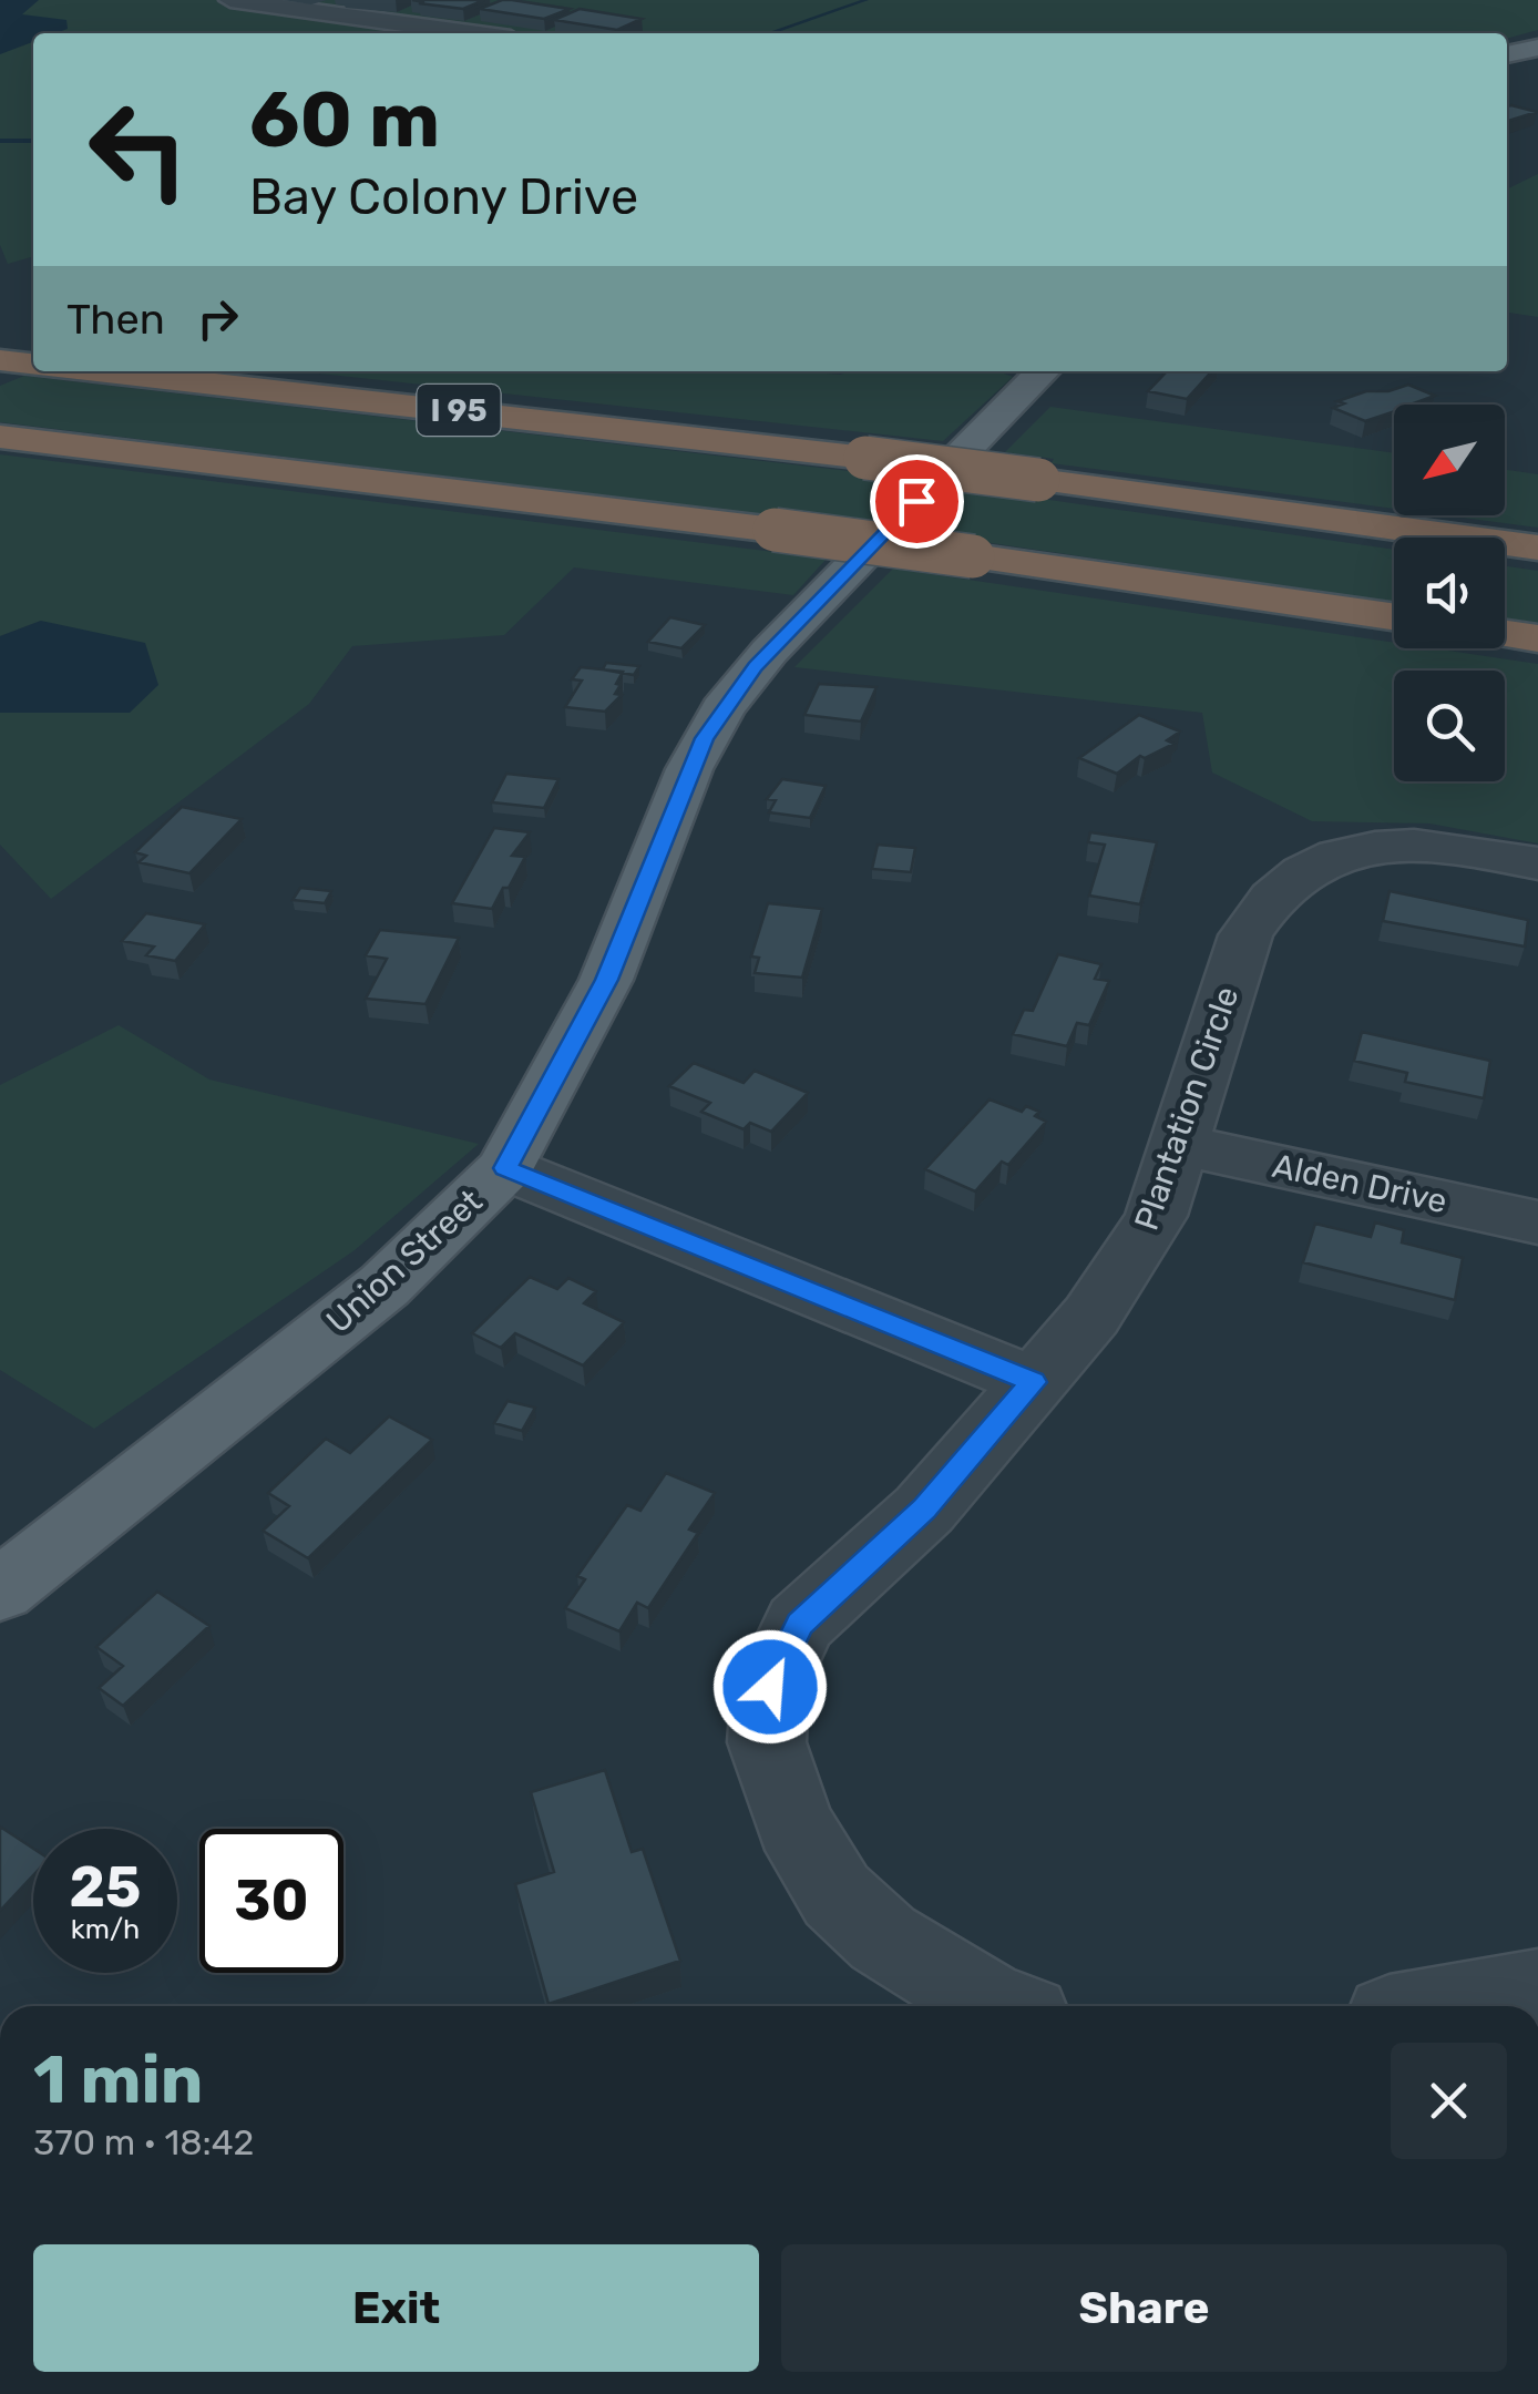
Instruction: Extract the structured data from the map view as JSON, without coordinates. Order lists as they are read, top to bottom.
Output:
{
  "streets": {
    "highway": ["I 95"],
    "main road": ["Union Street"],
    "street": ["Plantation Circle", "Alden Drive"]
  },
  "crossings": [
    ["Plantation Circle", "Alden Drive"]
  ],
  "north": "bottom left",
  "page": {
    "turn": ["60 m", "Bay Colony Drive"],
    "then": "Then",
    "speed": "25 km/h",
    "limit": "30",
    "heading": ["1 min", "370 m · 18:42"],
    "buttons": ["Exit", "Share"]
  }
}
